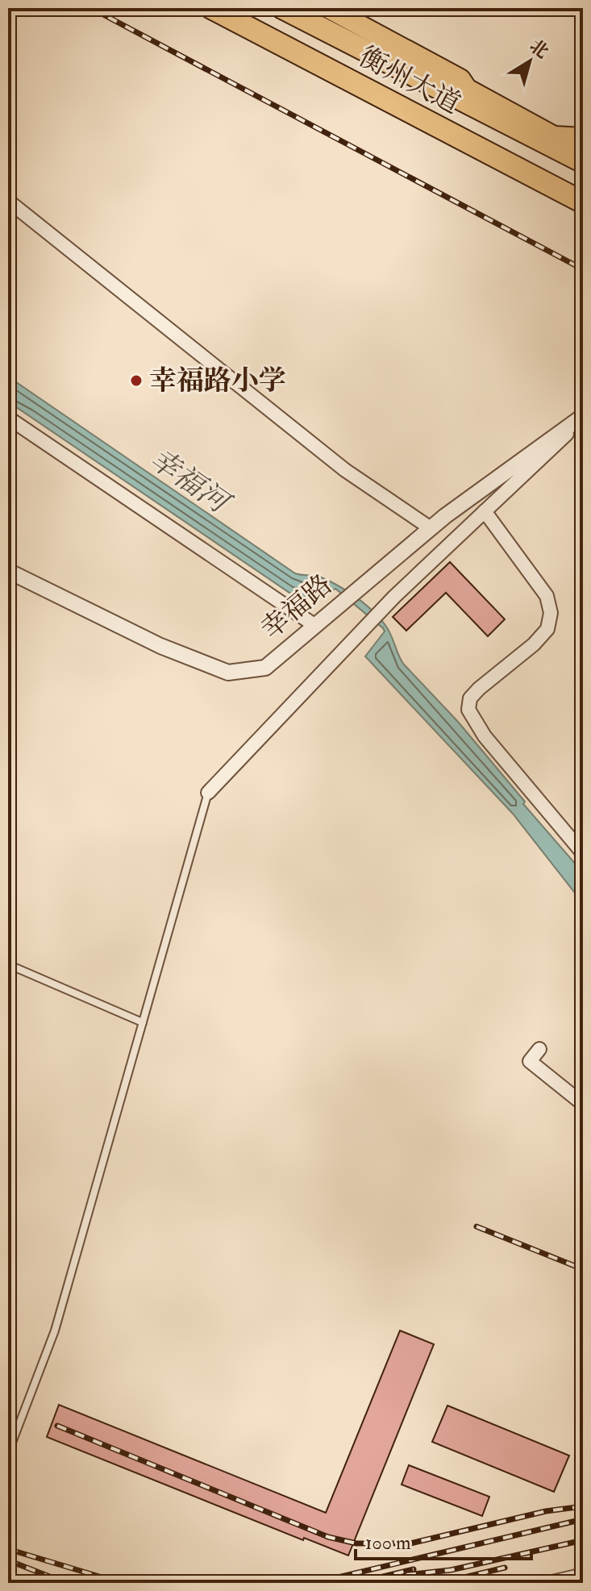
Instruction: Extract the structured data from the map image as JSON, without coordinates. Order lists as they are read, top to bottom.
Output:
{
  "streets": {
    "highway": ["衡州大道"],
    "street": ["幸福路"]
  },
  "water": ["幸福河"],
  "places": ["幸福路小学"],
  "scale_bar": "100 m",
  "north": "top right"
}
